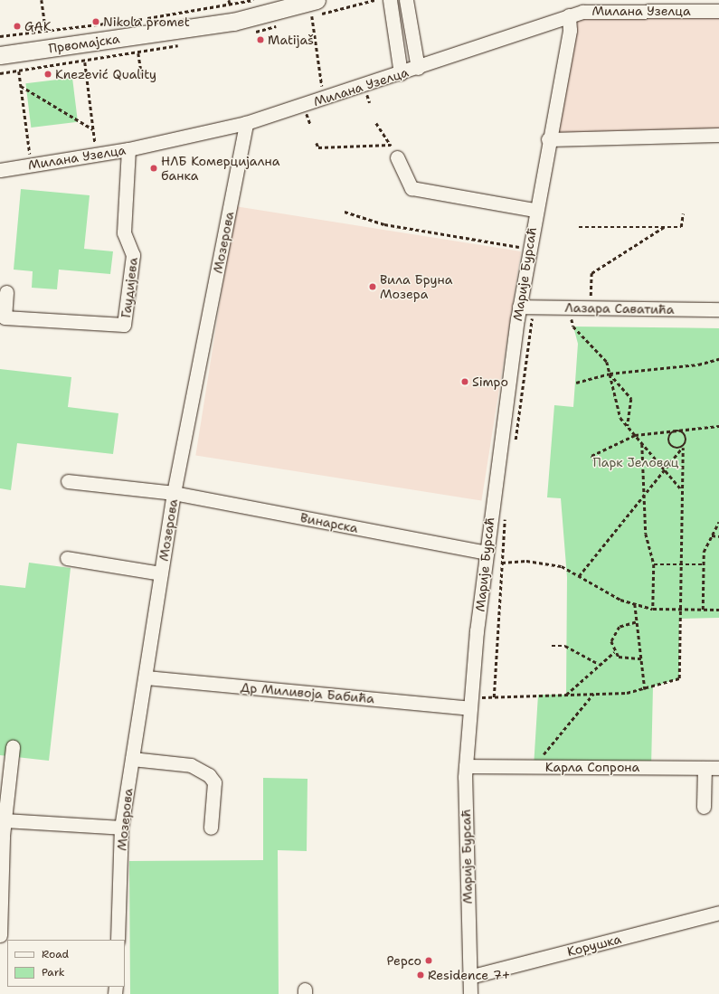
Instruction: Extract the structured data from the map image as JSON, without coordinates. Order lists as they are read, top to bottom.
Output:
{
  "streets": {
    "main road": ["Првомајска"],
    "street": [
      "Милана Узелца",
      "Мозерова",
      "Марије Бурсаћ",
      "Гаудијева",
      "Лазара Саватића",
      "Винарска",
      "Др Миливоја Бабића",
      "Карла Сопрона",
      "Корушка"
    ]
  },
  "crossings": [
    ["Милана Узелца", "Мозерова"],
    ["Милана Узелца", "Марије Бурсаћ"],
    ["Милана Узелца", "Гаудијева"],
    ["Мозерова", "Винарска"],
    ["Мозерова", "Др Миливоја Бабића"],
    ["Марије Бурсаћ", "Лазара Саватића"],
    ["Марије Бурсаћ", "Винарска"],
    ["Марије Бурсаћ", "Др Миливоја Бабића"],
    ["Марије Бурсаћ", "Карла Сопрона"],
    ["Марије Бурсаћ", "Корушка"]
  ],
  "parks": ["Парк Јеловац"],
  "places": [
    "Nikola promet",
    "GAK",
    "Matijaš",
    "Knezević Quality",
    "НЛБ Комерцијална банка",
    "Вила Бруна Мозера",
    "Simpo",
    "Pepco",
    "Residence 7+"
  ],
  "legend": ["Road", "Park"]
}
